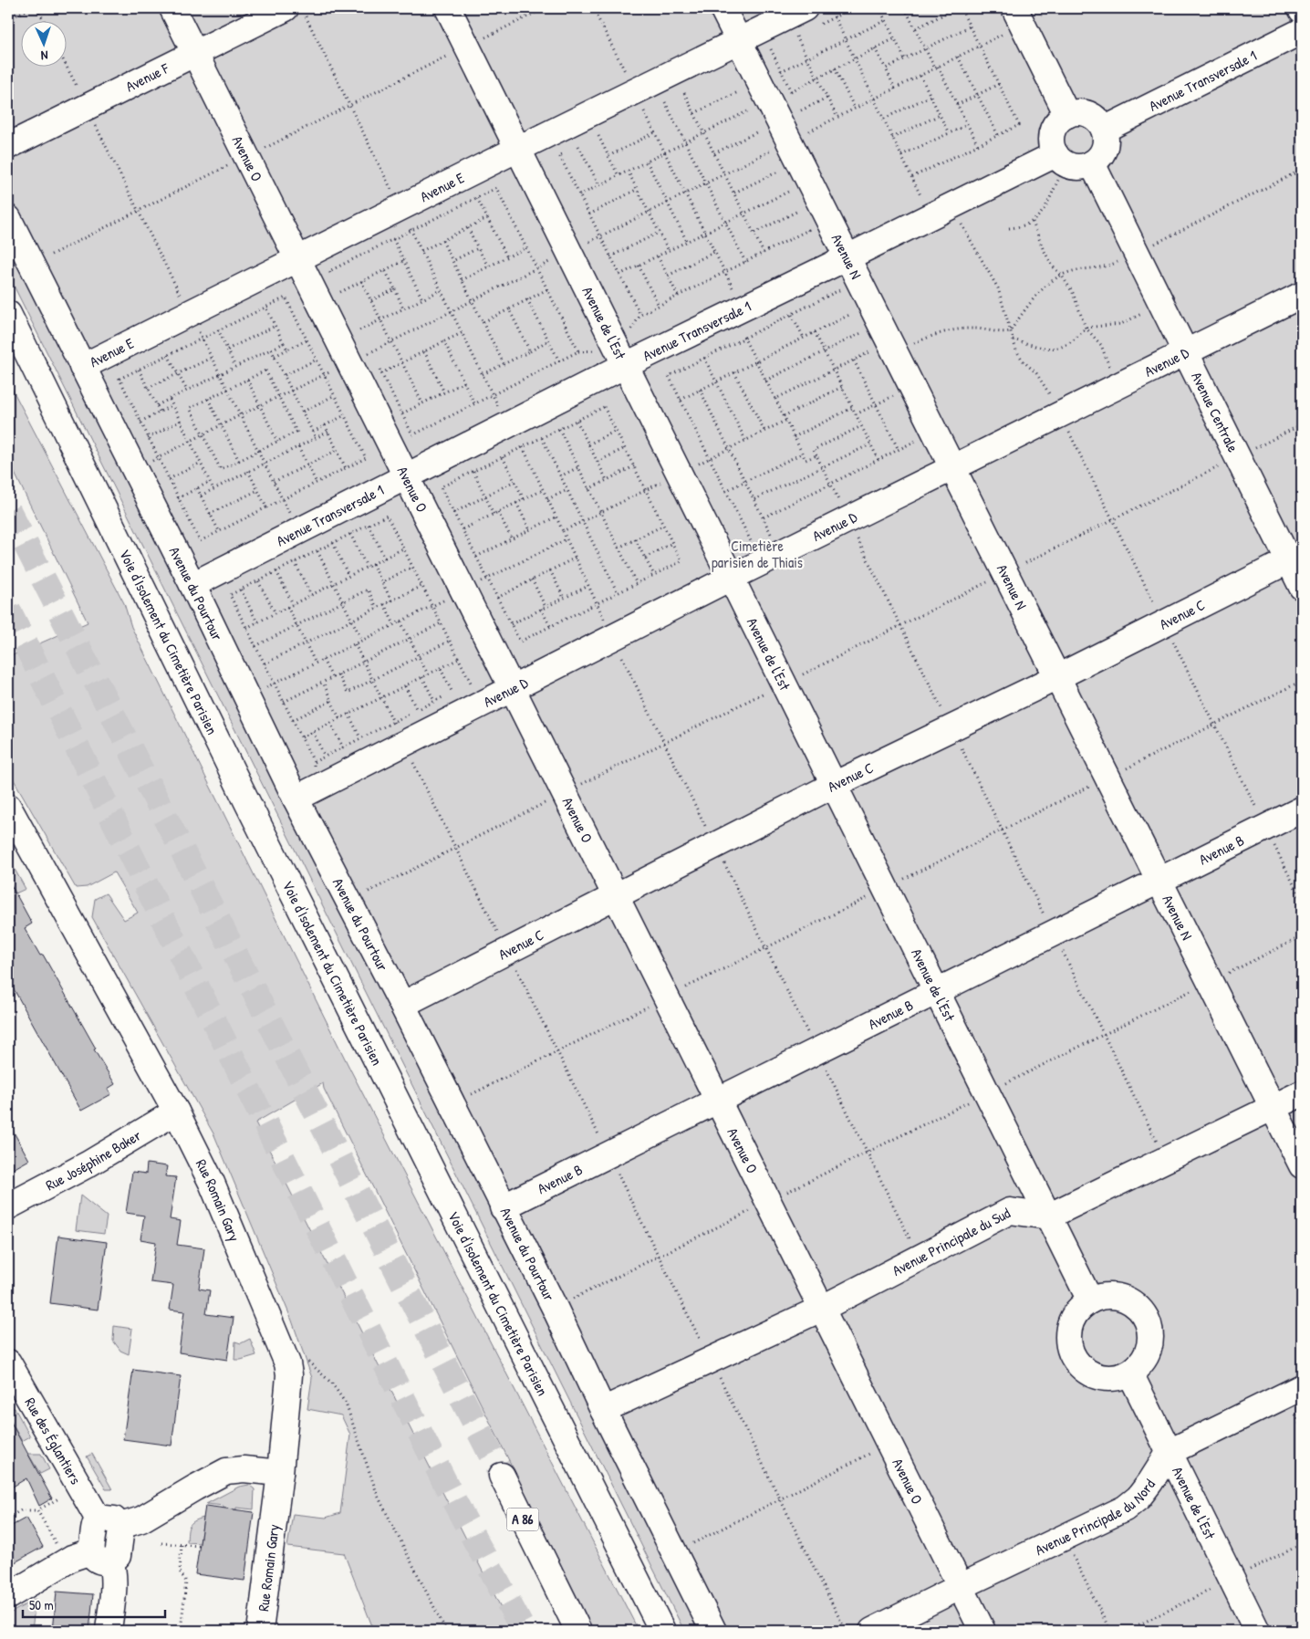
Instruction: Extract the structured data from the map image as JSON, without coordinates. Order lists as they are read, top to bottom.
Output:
{
  "streets": {
    "main road": [
      "Avenue F",
      "Avenue Transversale 1",
      "Avenue O",
      "Avenue E",
      "Avenue N",
      "Avenue de l'Est",
      "Avenue D",
      "Avenue Centrale",
      "Avenue du Pourtour",
      "Avenue C",
      "Voie d'Isolement du Cimetière Parisien",
      "Avenue B",
      "Rue Joséphine Baker",
      "Rue Romain Gary",
      "Avenue Principale du Sud",
      "Rue des Églantiers",
      "Avenue Principale du Nord",
      "A 86"
    ]
  },
  "crossings": [
    ["Avenue F", "Avenue O"],
    ["Avenue Transversale 1", "Avenue O"],
    ["Avenue Transversale 1", "Avenue N"],
    ["Avenue Transversale 1", "Avenue de l'Est"],
    ["Avenue Transversale 1", "Avenue Centrale"],
    ["Avenue Transversale 1", "Avenue du Pourtour"],
    ["Avenue O", "Avenue E"],
    ["Avenue O", "Avenue D"],
    ["Avenue O", "Avenue C"],
    ["Avenue O", "Avenue B"],
    ["Avenue O", "Avenue Principale du Sud"],
    ["Avenue O", "Avenue Principale du Nord"],
    ["Avenue E", "Avenue N"],
    ["Avenue E", "Avenue de l'Est"],
    ["Avenue E", "Avenue du Pourtour"],
    ["Avenue N", "Avenue D"],
    ["Avenue N", "Avenue C"],
    ["Avenue N", "Avenue B"],
    ["Avenue de l'Est", "Avenue D"],
    ["Avenue de l'Est", "Avenue C"],
    ["Avenue de l'Est", "Avenue B"],
    ["Avenue de l'Est", "Avenue Principale du Sud"],
    ["Avenue de l'Est", "Avenue Principale du Nord"],
    ["Avenue D", "Avenue Centrale"],
    ["Avenue D", "Avenue du Pourtour"],
    ["Avenue Centrale", "Avenue C"],
    ["Avenue du Pourtour", "Avenue C"],
    ["Avenue du Pourtour", "Avenue B"],
    ["Avenue du Pourtour", "Avenue Principale du Sud"],
    ["Rue Joséphine Baker", "Rue Romain Gary"]
  ],
  "parks": ["Cimetière parisien de Thiais"],
  "scale_bar": "50 m",
  "north": "bottom"
}
